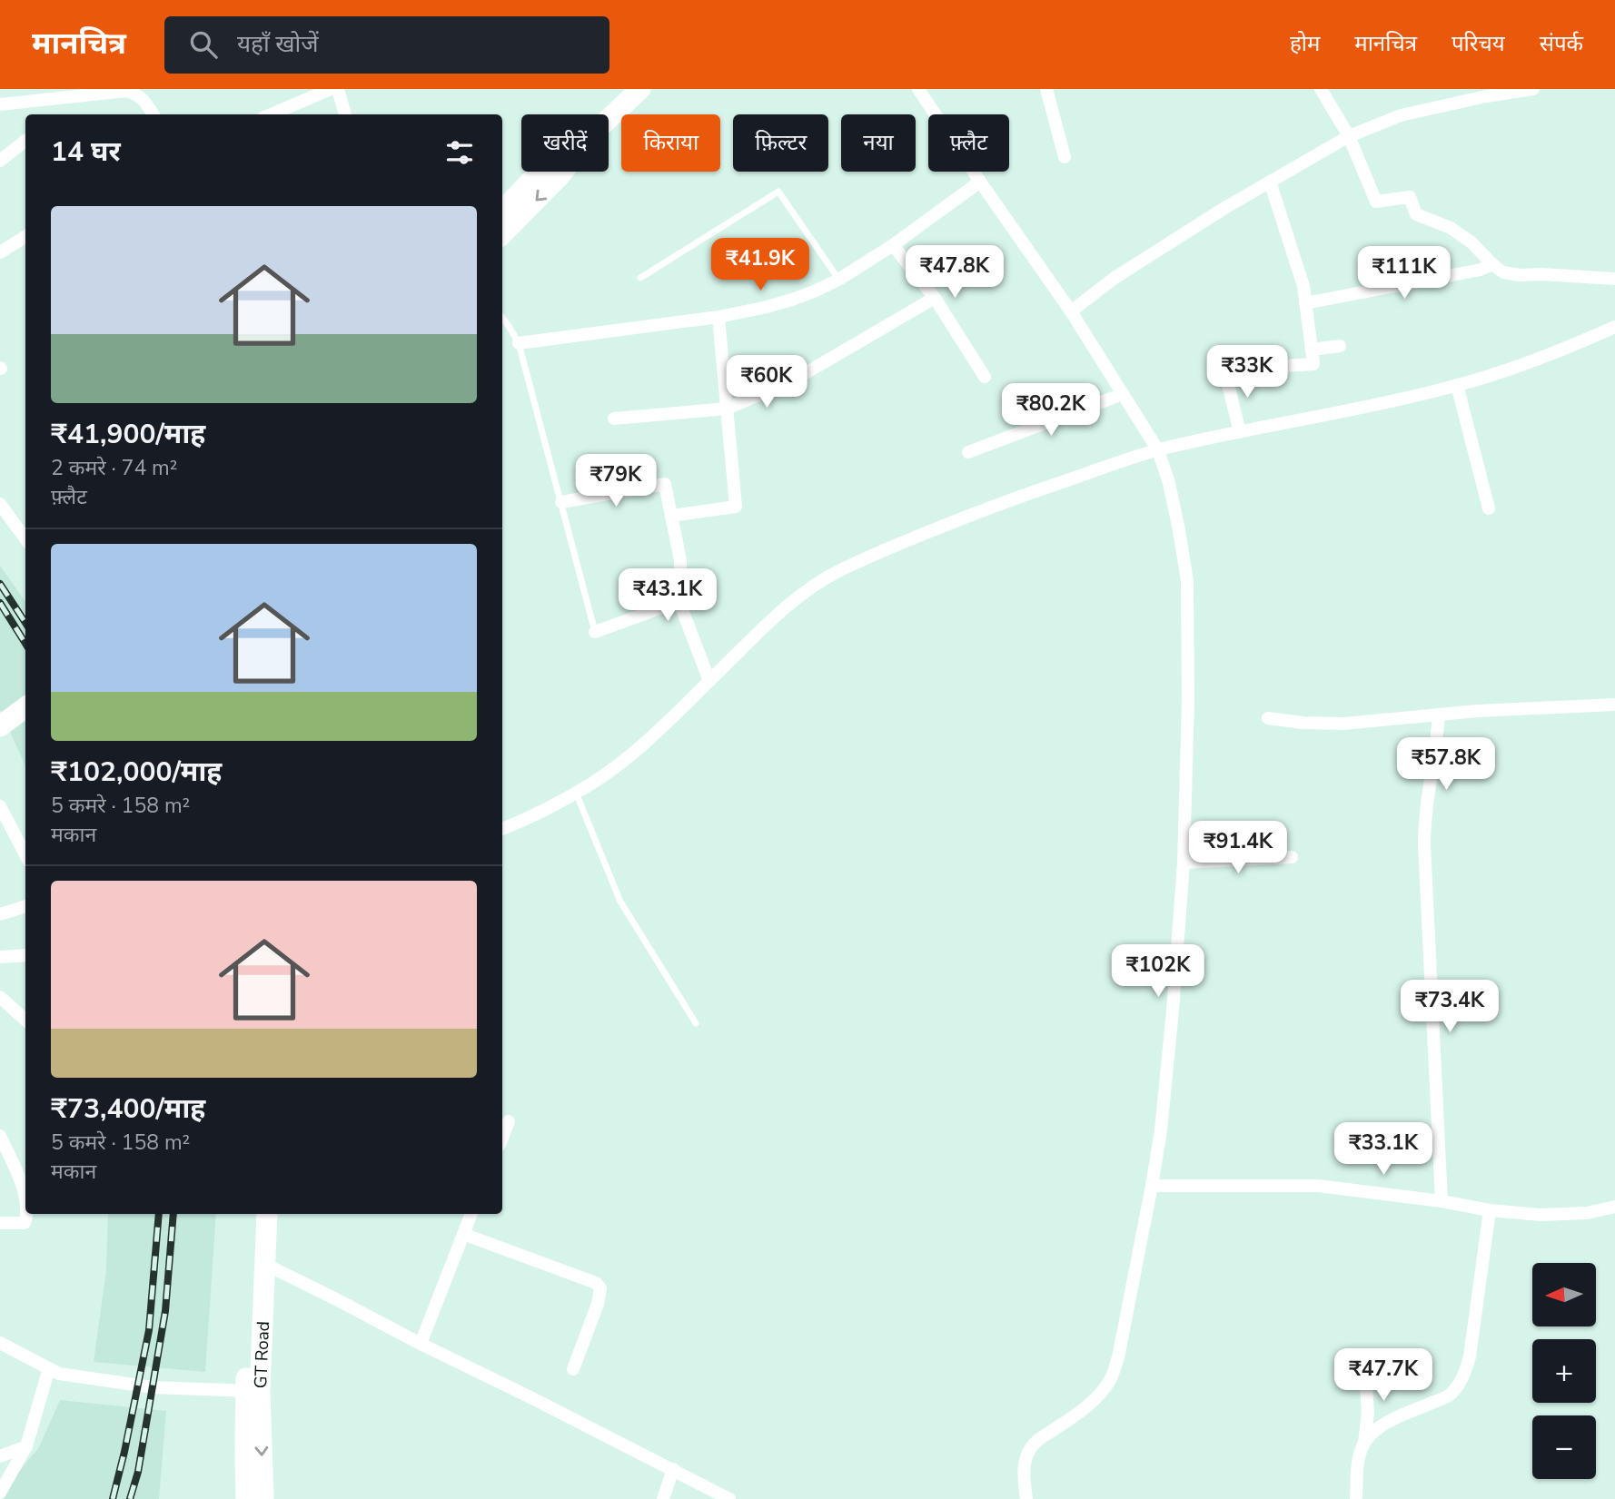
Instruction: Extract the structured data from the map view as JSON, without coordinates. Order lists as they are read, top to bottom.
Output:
{
  "streets": {
    "highway": ["GT Road"]
  },
  "north": "left",
  "page": {
    "header": "मानचित्र",
    "search": "यहाँ खोजें",
    "nav": [
      "होम",
      "मानचित्र",
      "परिचय",
      "संपर्क"
    ],
    "chip": [
      "खरीदें",
      "किराया",
      "फ़िल्टर",
      "नया",
      "फ़्लैट"
    ],
    "heading": "14 घर",
    "list": [
      {
        "name": "₹41,900/माह",
        "note": "2 कमरे · 74 m² · फ़्लैट"
      },
      {
        "name": "₹102,000/माह",
        "note": "5 कमरे · 158 m² · मकान"
      },
      {
        "name": "₹73,400/माह",
        "note": "5 कमरे · 158 m² · मकान"
      }
    ],
    "price": [
      "₹41.9K",
      "₹47.8K",
      "₹111K",
      "₹33K",
      "₹60K",
      "₹80.2K",
      "₹79K",
      "₹43.1K",
      "₹57.8K",
      "₹91.4K",
      "₹102K",
      "₹73.4K",
      "₹33.1K",
      "₹47.7K"
    ],
    "map_buttons": ["+", "−"]
  }
}
